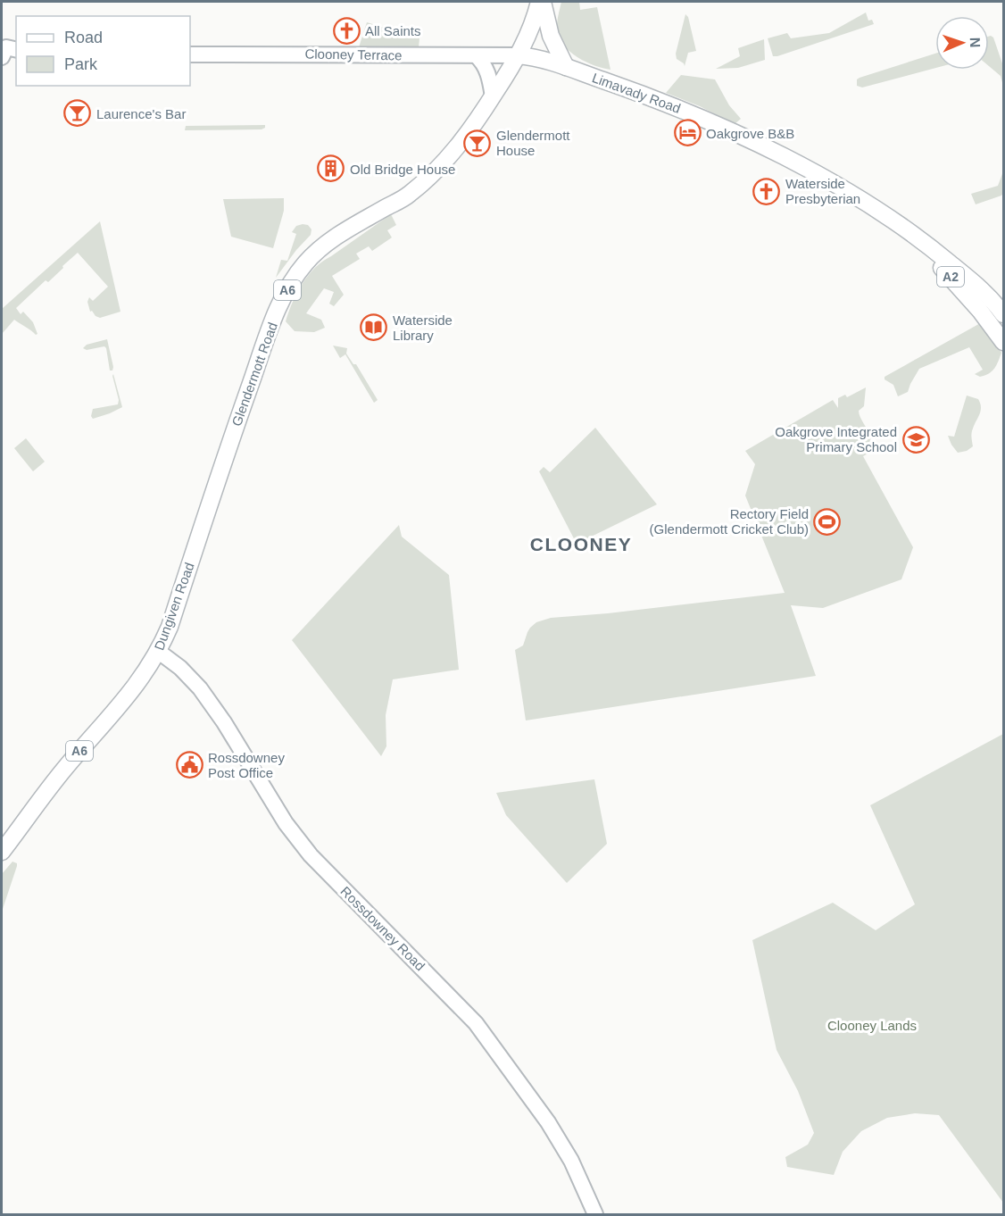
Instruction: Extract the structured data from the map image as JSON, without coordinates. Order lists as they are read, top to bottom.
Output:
{
  "streets": {
    "highway": [
      "Limavady Road",
      "A2",
      "A6",
      "Glendermott Road",
      "Dungiven Road"
    ],
    "main road": ["Clooney Terrace", "Rossdowney Road"]
  },
  "crossings": [
    ["Clooney Terrace", "A2"],
    ["Clooney Terrace", "Glendermott Road"],
    ["Limavady Road", "A2"],
    ["A2", "Glendermott Road"],
    ["Glendermott Road", "Dungiven Road"],
    ["Dungiven Road", "Rossdowney Road"]
  ],
  "districts": ["CLOONEY"],
  "parks": ["Clooney Lands"],
  "places": {
    "church": ["All Saints", "Waterside Presbyterian"],
    "bar": ["Laurence's Bar", "Glendermott House"],
    "hotel": ["Oakgrove B&B"],
    "building": ["Old Bridge House"],
    "library": ["Waterside Library"],
    "school or university": ["Oakgrove Integrated Primary School"],
    "sports": ["Rectory Field (Glendermott Cricket Club)"],
    "public building": ["Rossdowney Post Office"]
  },
  "legend": ["Road", "Park"],
  "north": "right"
}
